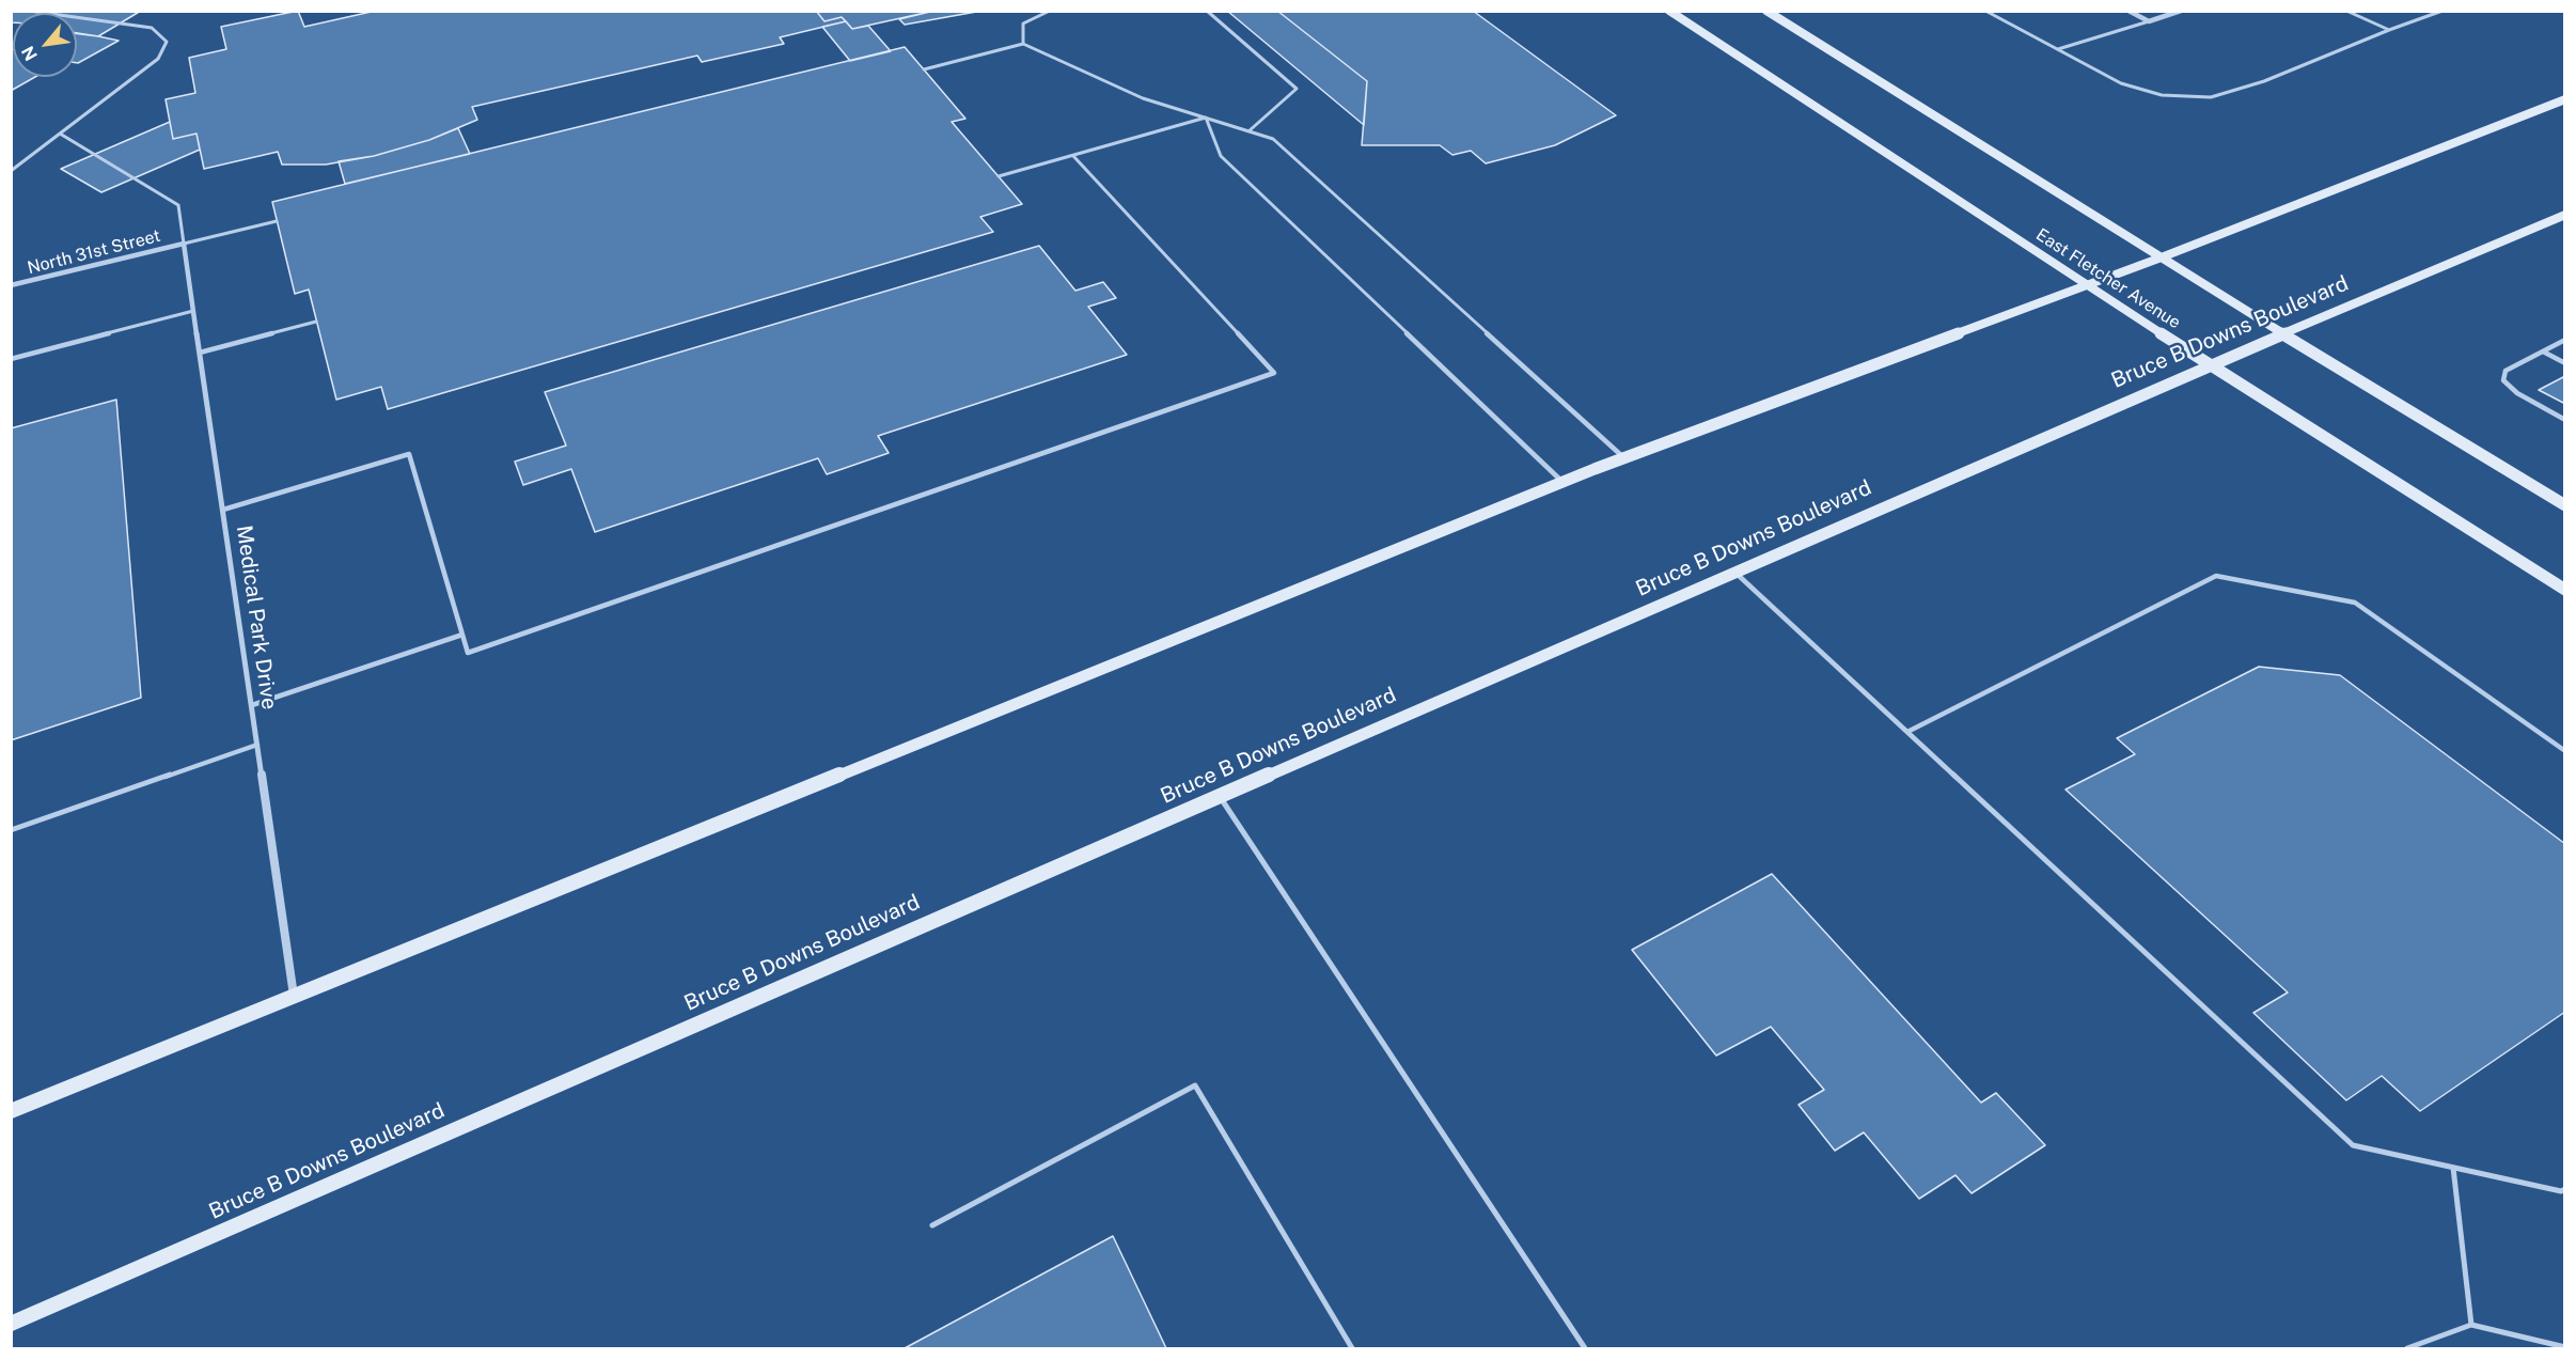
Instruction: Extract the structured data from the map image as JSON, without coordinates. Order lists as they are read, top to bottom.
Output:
{
  "streets": {
    "main road": ["East Fletcher Avenue", "Bruce B Downs Boulevard"],
    "street": ["North 31st Street", "Medical Park Drive"]
  },
  "crossings": [
    ["North 31st Street", "Medical Park Drive"],
    ["East Fletcher Avenue", "Bruce B Downs Boulevard"]
  ],
  "north": "bottom left"
}
